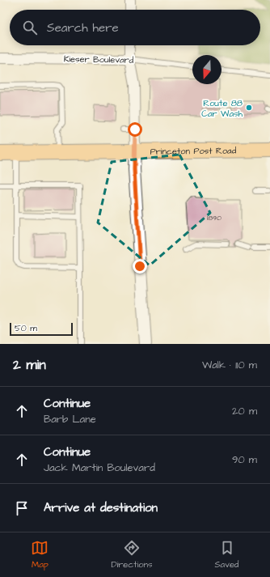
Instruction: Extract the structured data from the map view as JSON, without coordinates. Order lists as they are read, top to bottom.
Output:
{
  "streets": {
    "main road": ["Princeton Post Road"],
    "street": ["Kieser Boulevard"]
  },
  "places": ["Route 88 Car Wash"],
  "house_numbers": ["1890"],
  "scale_bar": "50 m",
  "north": "bottom",
  "page": {
    "search": "Search here",
    "scale": "50 m",
    "heading": ["2 min", "Walk · 110 m"],
    "list": [
      ["Continue", "Barb Lane", "20 m"],
      ["Continue", "Jack Martin Boulevard", "90 m"],
      "Arrive at destination"
    ],
    "nav": ["Map", "Directions", "Saved"]
  }
}
